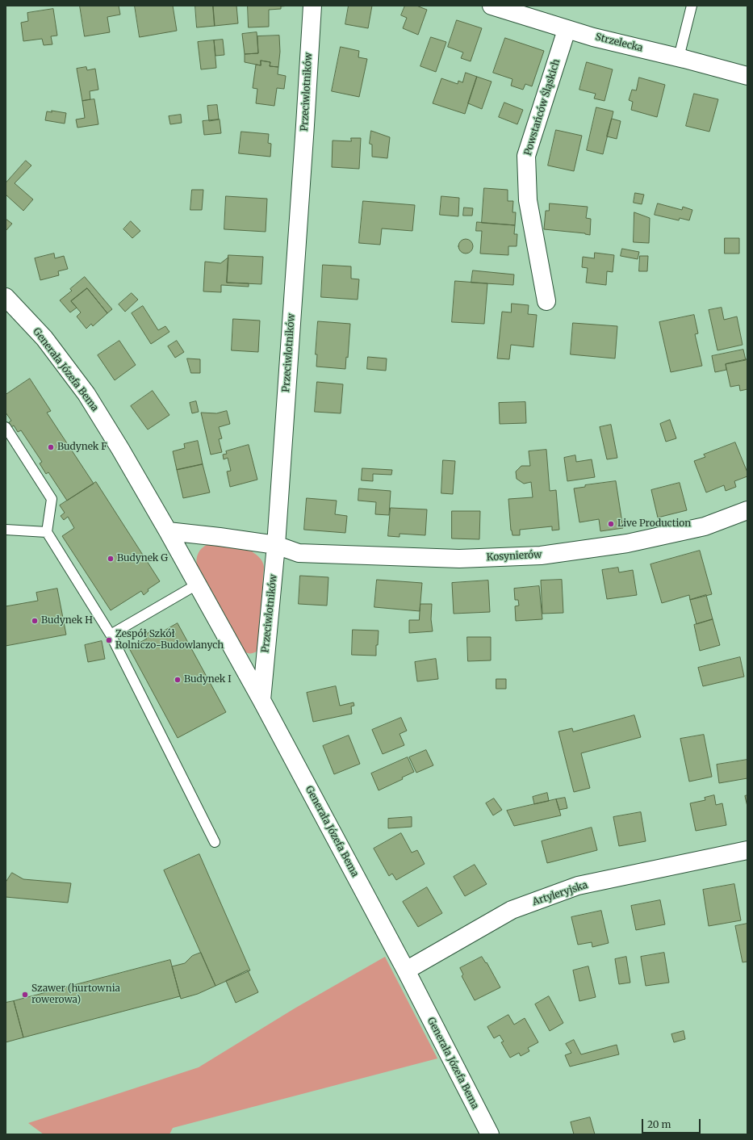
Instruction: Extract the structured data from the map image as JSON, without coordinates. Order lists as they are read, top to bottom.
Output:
{
  "streets": {
    "street": [
      "Strzelecka",
      "Przeciwlotników",
      "Powstańców Śląskich",
      "Generała Józefa Bema",
      "Kosynierów",
      "Artyleryjska"
    ]
  },
  "crossings": [
    ["Strzelecka", "Powstańców Śląskich"],
    ["Przeciwlotników", "Generała Józefa Bema"],
    ["Przeciwlotników", "Kosynierów"],
    ["Generała Józefa Bema", "Artyleryjska"]
  ],
  "places": [
    "Budynek F",
    "Live Production",
    "Budynek G",
    "Budynek H",
    "Zespół Szkół Rolniczo-Budowlanych",
    "Budynek I",
    "Szawer (hurtownia rowerowa)"
  ],
  "scale_bar": "20 m"
}
